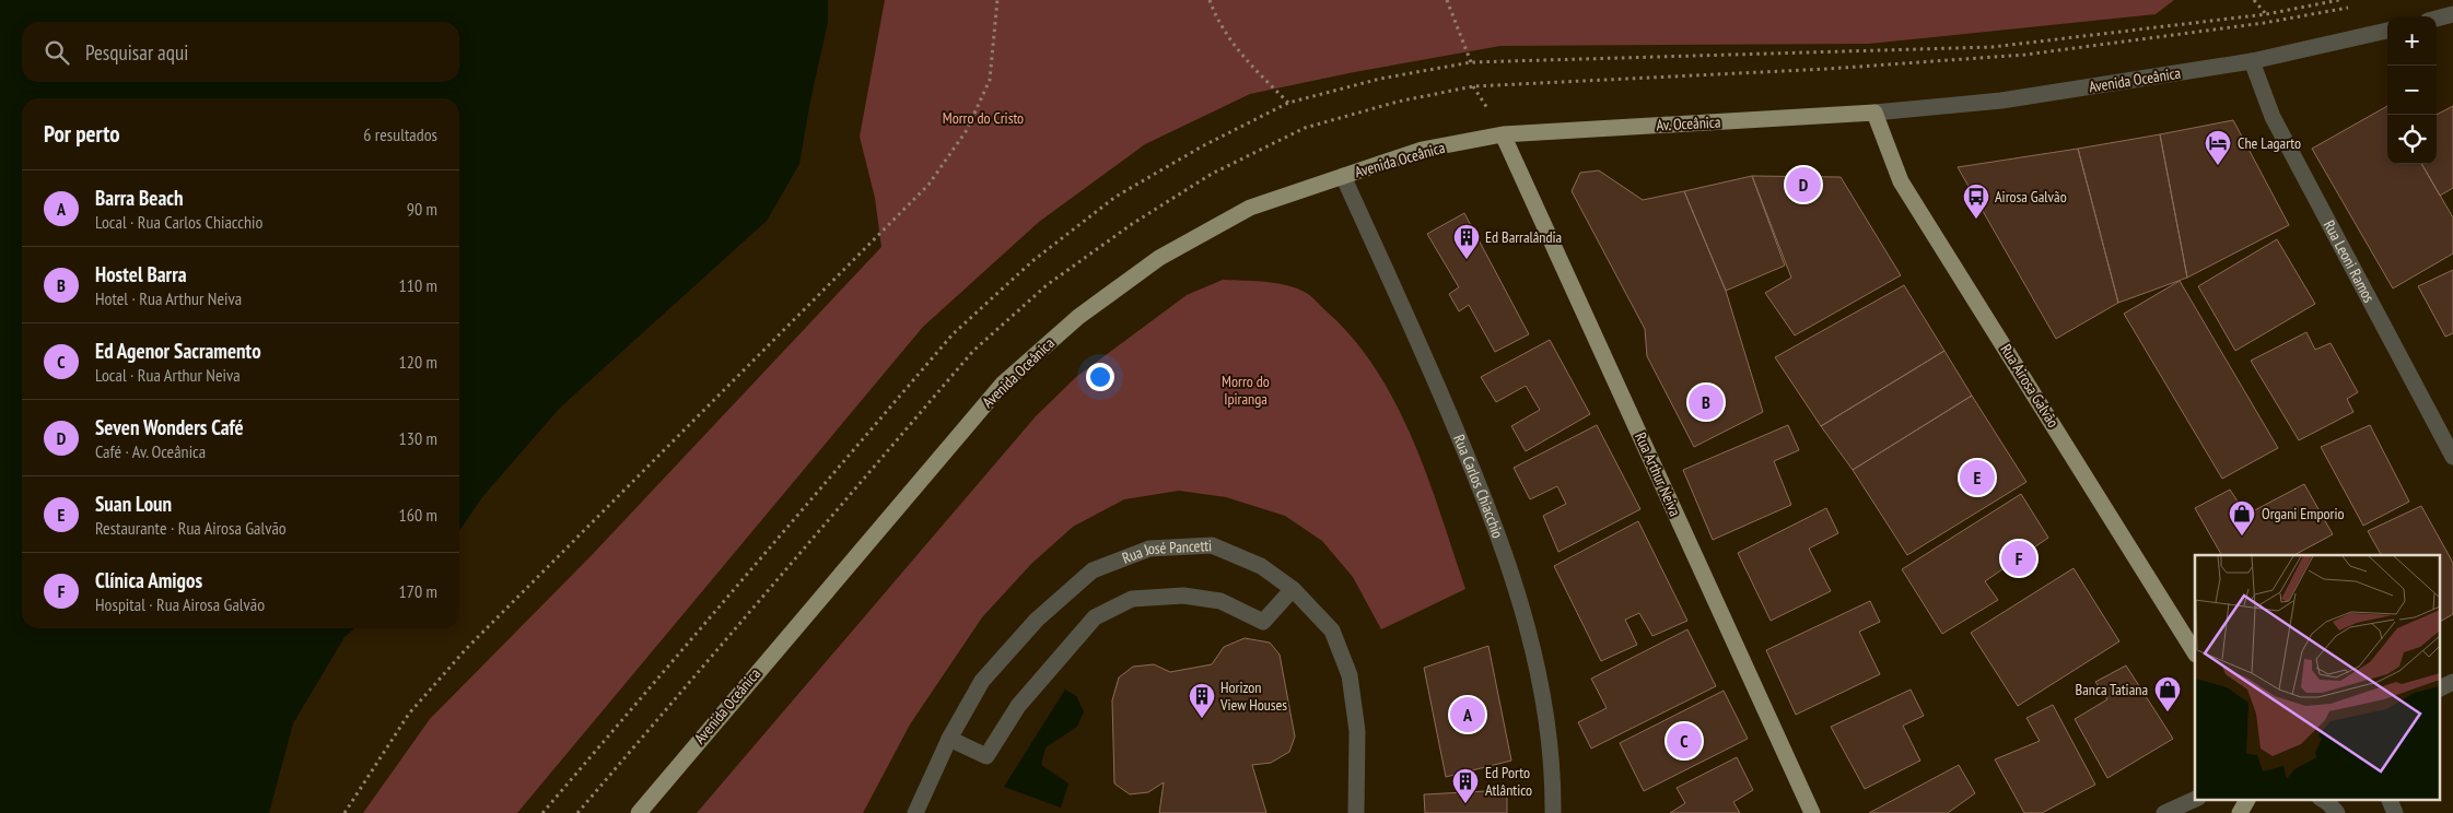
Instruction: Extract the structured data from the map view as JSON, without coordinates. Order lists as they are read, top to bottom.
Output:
{
  "streets": {
    "main road": [
      "Avenida Oceânica",
      "Av. Oceânica",
      "Rua Airosa Galvão",
      "Rua Arthur Neiva"
    ],
    "street": ["Rua Leoni Ramos", "Rua Carlos Chiacchio", "Rua José Pancetti"]
  },
  "crossings": [
    ["Avenida Oceânica", "Av. Oceânica"],
    ["Avenida Oceânica", "Rua Leoni Ramos"],
    ["Avenida Oceânica", "Rua Airosa Galvão"],
    ["Avenida Oceânica", "Rua Arthur Neiva"],
    ["Avenida Oceânica", "Rua Carlos Chiacchio"],
    ["Av. Oceânica", "Rua Airosa Galvão"],
    ["Av. Oceânica", "Rua Arthur Neiva"]
  ],
  "parks": ["Morro do Cristo", "Morro do Ipiranga"],
  "places": {
    "hotel": ["Che Lagarto"],
    "bus stop": ["Airosa Galvão"],
    "building": ["Ed Barralândia", "Horizon View Houses", "Ed Porto Atlântico"],
    "shop": ["Organi Emporio", "Banca Tatiana"]
  },
  "page": {
    "map_buttons": ["+", "−"],
    "search": "Pesquisar aqui",
    "heading": ["Por perto", "6 resultados"],
    "pins": [
      "D",
      "B",
      "E",
      "F",
      "A",
      "C"
    ],
    "list": [
      {
        "mark": "A",
        "name": "Barra Beach",
        "note": "Local · Rua Carlos Chiacchio",
        "value": "90 m"
      },
      {
        "mark": "B",
        "name": "Hostel Barra",
        "note": "Hotel · Rua Arthur Neiva",
        "value": "110 m"
      },
      {
        "mark": "C",
        "name": "Ed Agenor Sacramento",
        "note": "Local · Rua Arthur Neiva",
        "value": "120 m"
      },
      {
        "mark": "D",
        "name": "Seven Wonders Café",
        "note": "Café · Av. Oceânica",
        "value": "130 m"
      },
      {
        "mark": "E",
        "name": "Suan Loun",
        "note": "Restaurante · Rua Airosa Galvão",
        "value": "160 m"
      },
      {
        "mark": "F",
        "name": "Clínica Amigos",
        "note": "Hospital · Rua Airosa Galvão",
        "value": "170 m"
      }
    ]
  }
}
